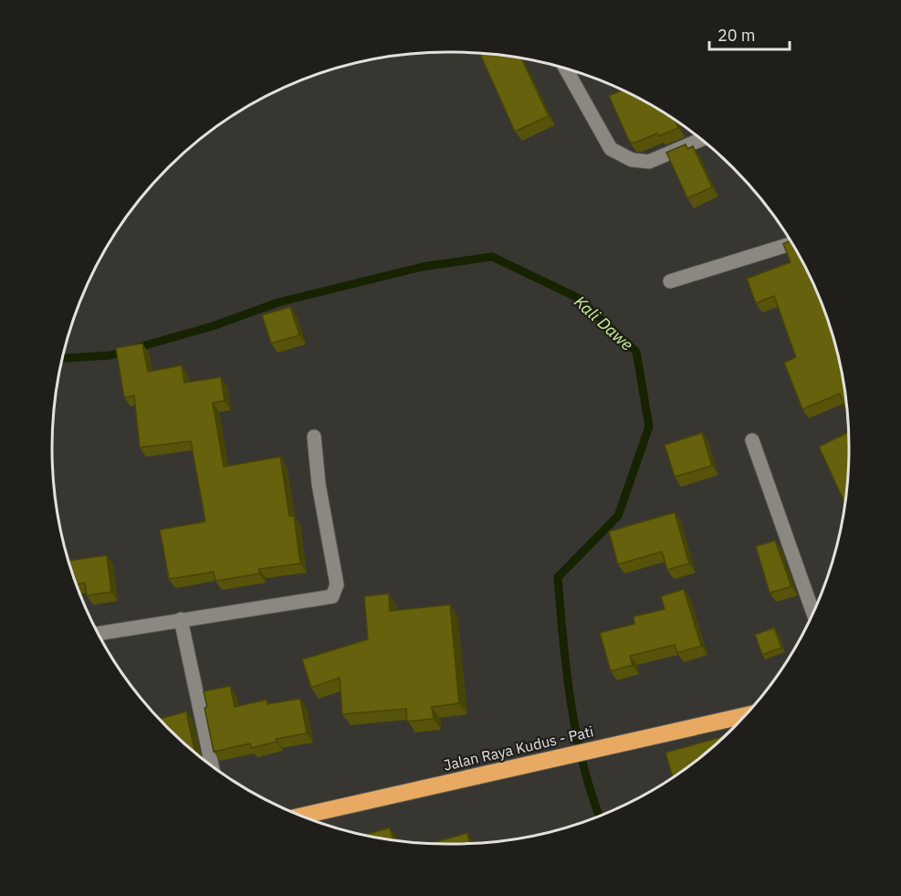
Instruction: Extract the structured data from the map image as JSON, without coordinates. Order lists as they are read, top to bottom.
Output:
{
  "streets": {
    "highway": ["Jalan Raya Kudus - Pati"]
  },
  "water": ["Kali Dawe"],
  "scale_bar": "20 m"
}
